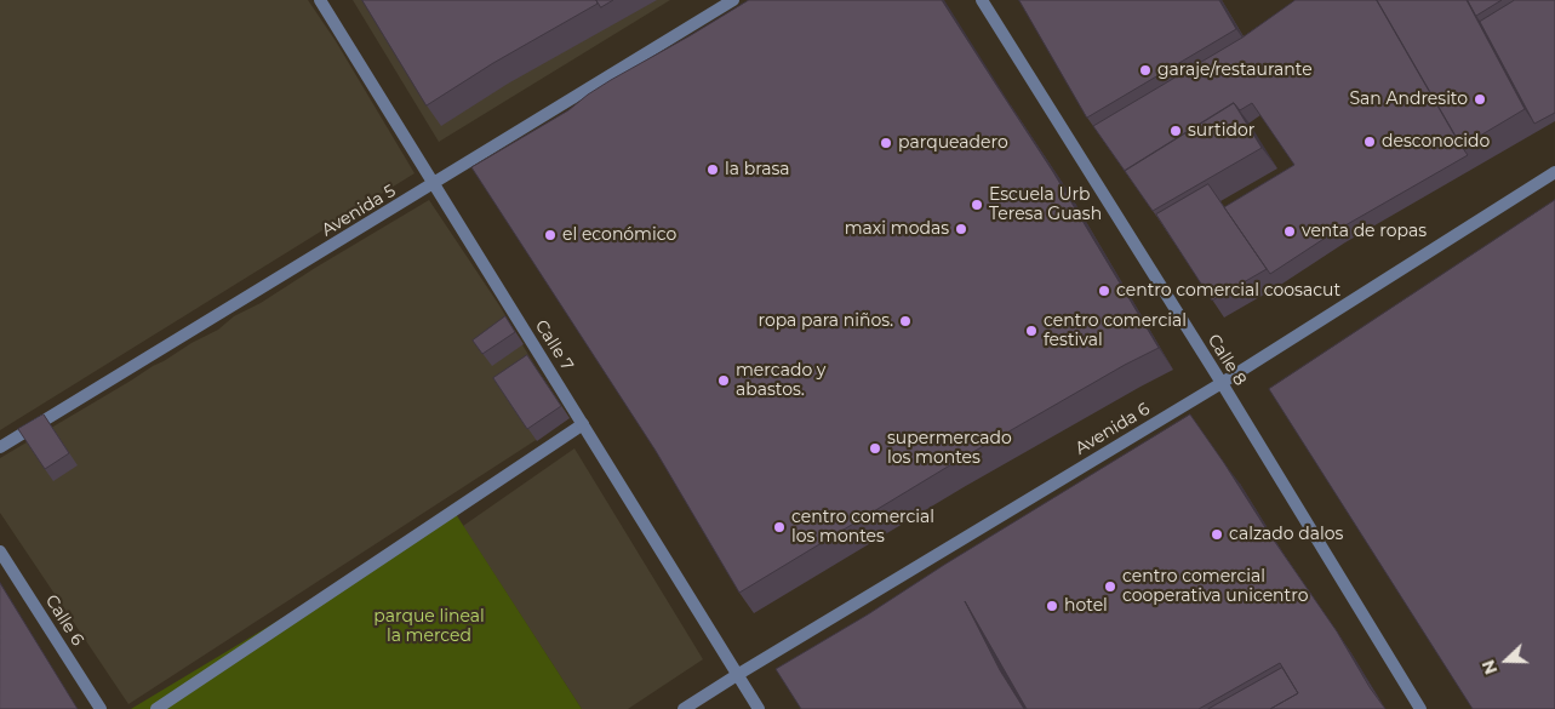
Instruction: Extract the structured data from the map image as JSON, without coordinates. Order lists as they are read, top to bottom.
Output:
{
  "streets": {
    "street": [
      "Avenida 5",
      "Calle 7",
      "Calle 8",
      "Avenida 6",
      "Calle 6"
    ]
  },
  "crossings": [
    ["Avenida 5", "Calle 7"],
    ["Calle 7", "Avenida 6"],
    ["Calle 8", "Avenida 6"]
  ],
  "parks": ["parque lineal la merced"],
  "places": [
    "garaje/restaurante",
    "San Andresito",
    "surtidor",
    "desconocido",
    "parqueadero",
    "la brasa",
    "Escuela Urb Teresa Guash",
    "maxi modas",
    "venta de ropas",
    "el económico",
    "centro comercial coosacut",
    "ropa para niños.",
    "centro comercial festival",
    "mercado y abastos.",
    "supermercado los montes",
    "centro comercial los montes",
    "calzado dalos",
    "centro comercial cooperativa unicentro",
    "hotel"
  ],
  "north": "left"
}
